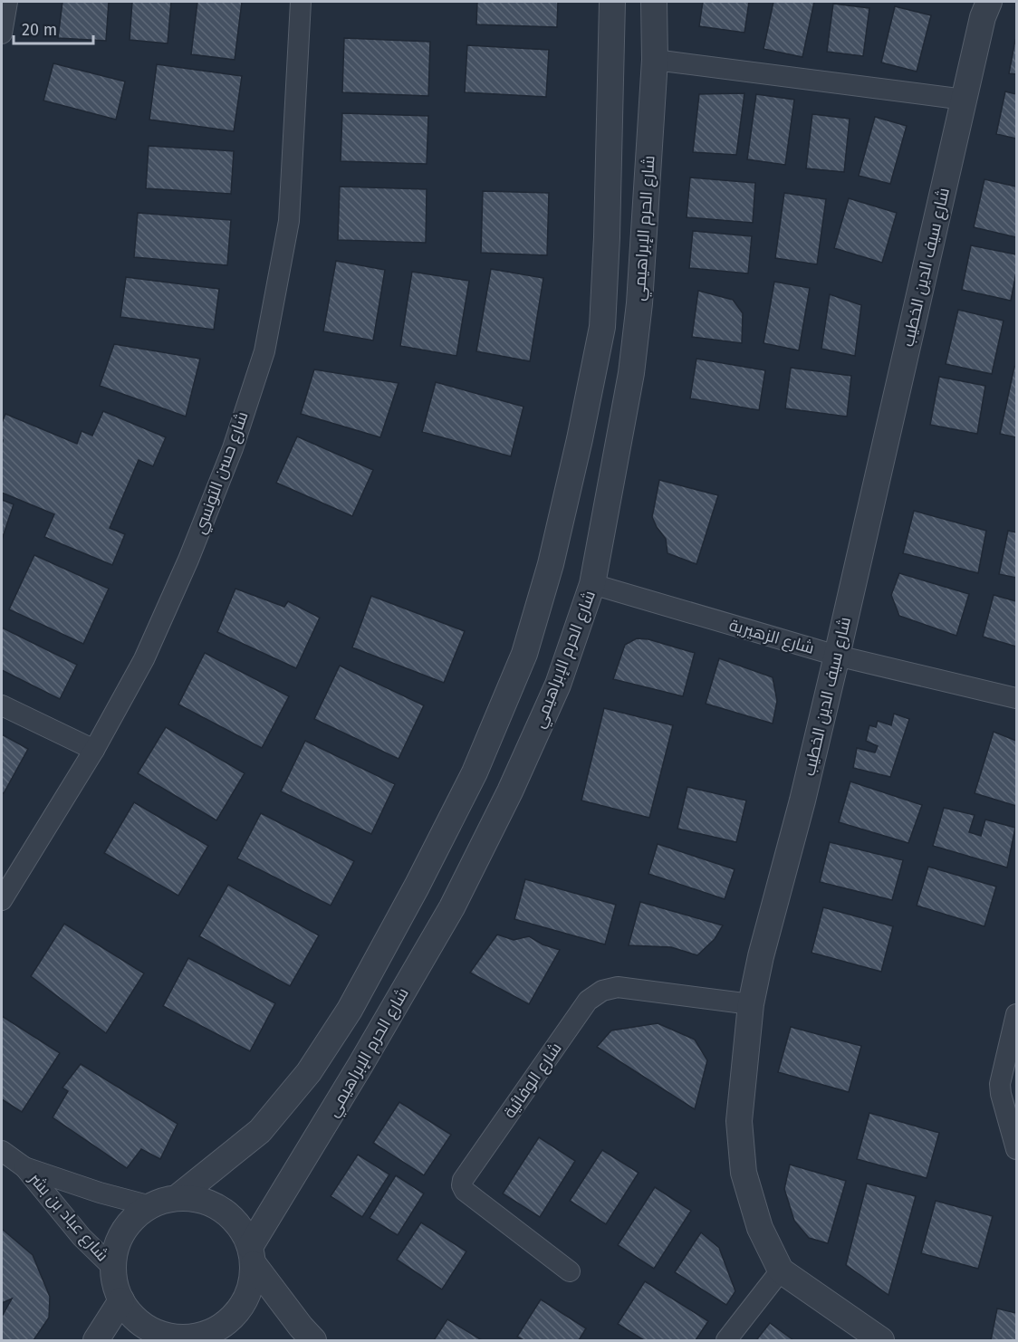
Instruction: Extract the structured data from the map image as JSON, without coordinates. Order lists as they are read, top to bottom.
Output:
{
  "streets": {
    "street": [
      "شارع الحرم الإبراهيمي",
      "شارع سيف الدين الخطيب",
      "شارع حسن التونسي",
      "شارع الزهيرية",
      "شارع الوفائية",
      "شارع عباد بن بشر"
    ]
  },
  "crossings": [
    ["شارع الحرم الإبراهيمي", "شارع الزهيرية"],
    ["شارع الحرم الإبراهيمي", "شارع عباد بن بشر"],
    ["شارع سيف الدين الخطيب", "شارع الزهيرية"],
    ["شارع سيف الدين الخطيب", "شارع الوفائية"]
  ],
  "scale_bar": "20 m"
}
